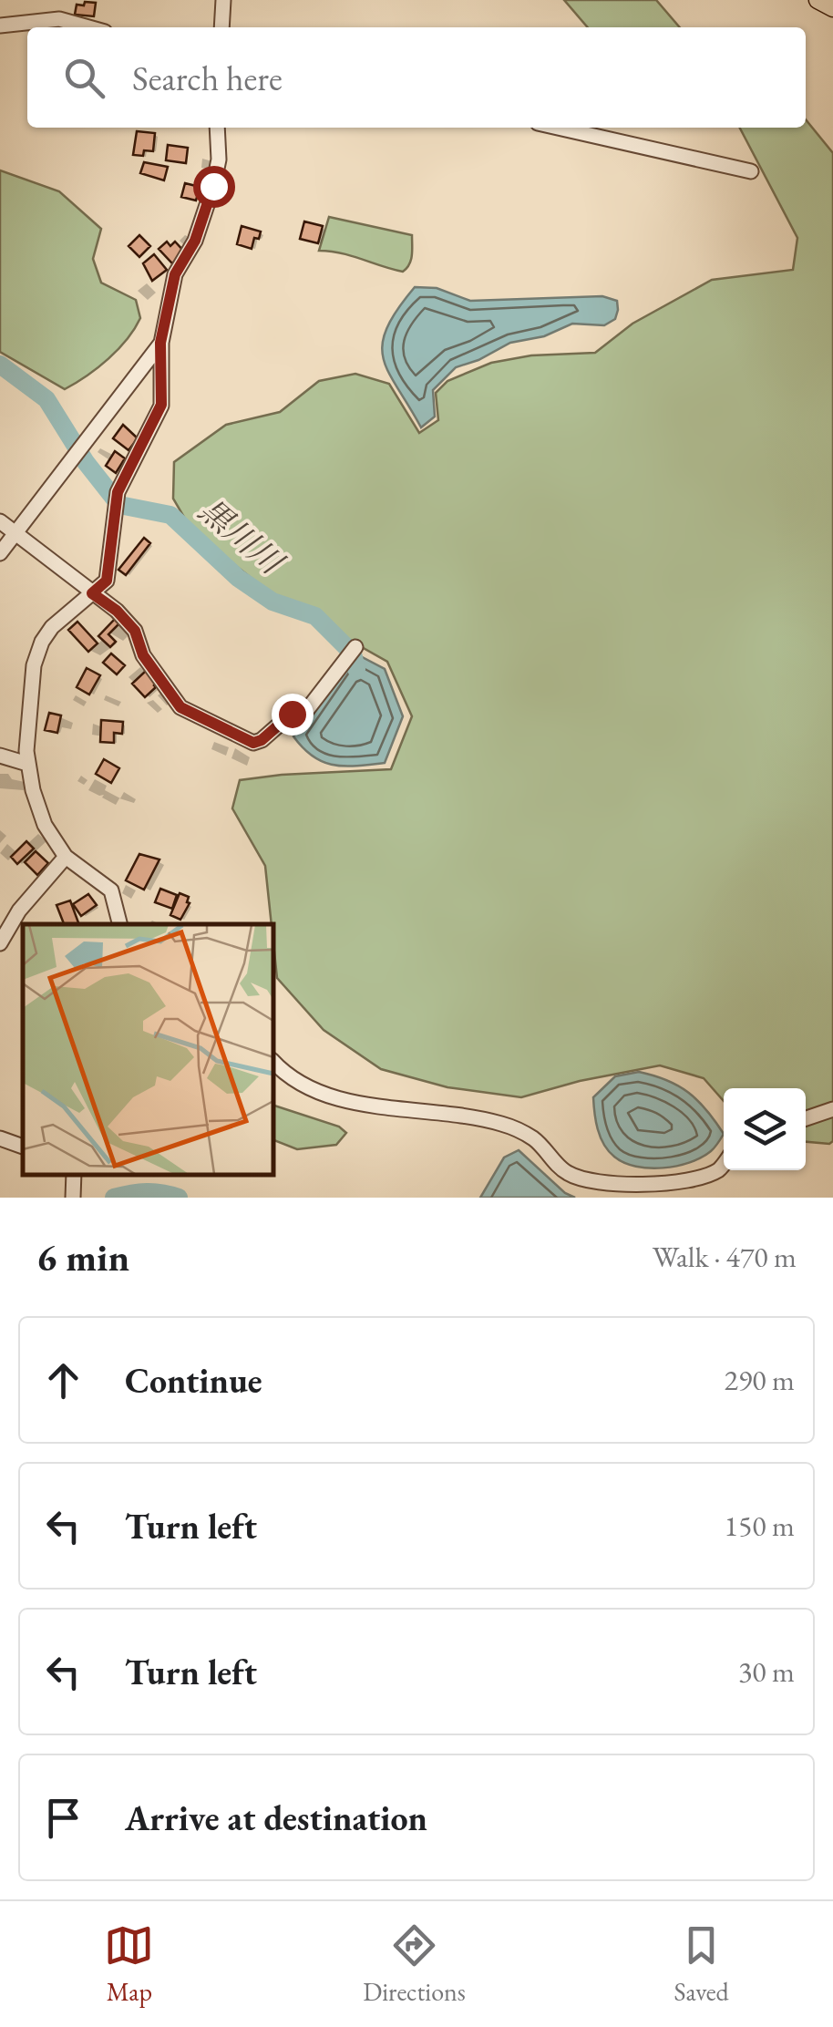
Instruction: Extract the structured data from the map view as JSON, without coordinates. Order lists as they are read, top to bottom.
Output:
{
  "water": ["黒川川"],
  "page": {
    "search": "Search here",
    "heading": ["6 min", "Walk · 470 m"],
    "list": [
      ["Continue", "290 m"],
      ["Turn left", "150 m"],
      ["Turn left", "30 m"],
      "Arrive at destination"
    ],
    "nav": ["Map", "Directions", "Saved"]
  }
}
